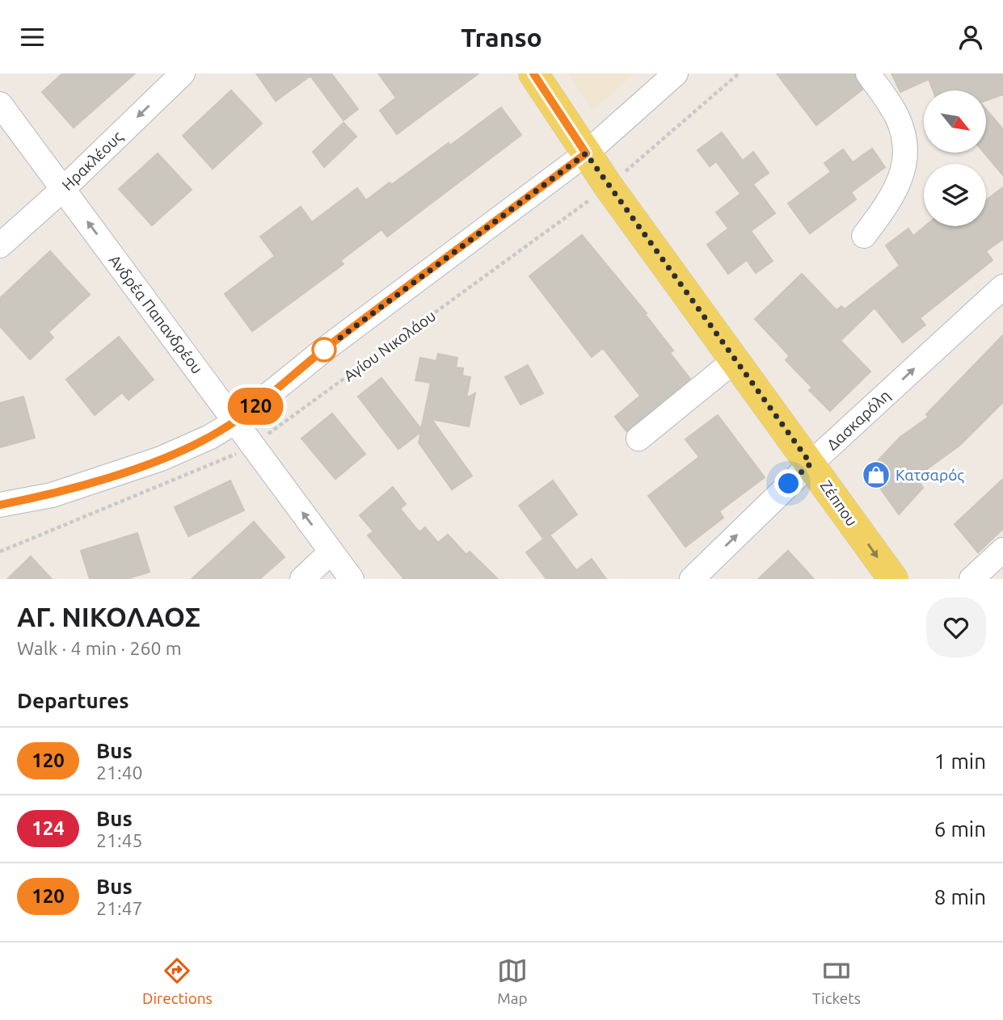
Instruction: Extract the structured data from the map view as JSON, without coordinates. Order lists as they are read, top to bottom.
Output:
{
  "streets": {
    "main road": ["Ζέππου"],
    "street": ["Ηρακλέους", "Ανδρέα Παπανδρέου", "Δασκαρόλη"],
    "path": ["Αγίου Νικολάου"]
  },
  "crossings": [
    ["Ηρακλέους", "Ανδρέα Παπανδρέου"],
    ["Ανδρέα Παπανδρέου", "Αγίου Νικολάου"],
    ["Αγίου Νικολάου", "Ζέππου"],
    ["Δασκαρόλη", "Ζέππου"]
  ],
  "one_way": ["Ηρακλέους", "Ανδρέα Παπανδρέου"],
  "places": {
    "shop": ["Κατσαρός"]
  },
  "lines": ["bus line 120"],
  "north": "bottom right",
  "page": {
    "header": "Transo",
    "on_map": "120",
    "heading": [
      ["ΑΓ. ΝΙΚΟΛΑΟΣ", "Walk · 4 min · 260 m"],
      "Departures"
    ],
    "list": [
      {
        "mark": "120",
        "name": "Bus",
        "note": "21:40",
        "value": "1 min"
      },
      {
        "mark": "124",
        "name": "Bus",
        "note": "21:45",
        "value": "6 min"
      },
      {
        "mark": "120",
        "name": "Bus",
        "note": "21:47",
        "value": "8 min"
      }
    ],
    "tabs": ["Directions", "Map", "Tickets"]
  }
}
